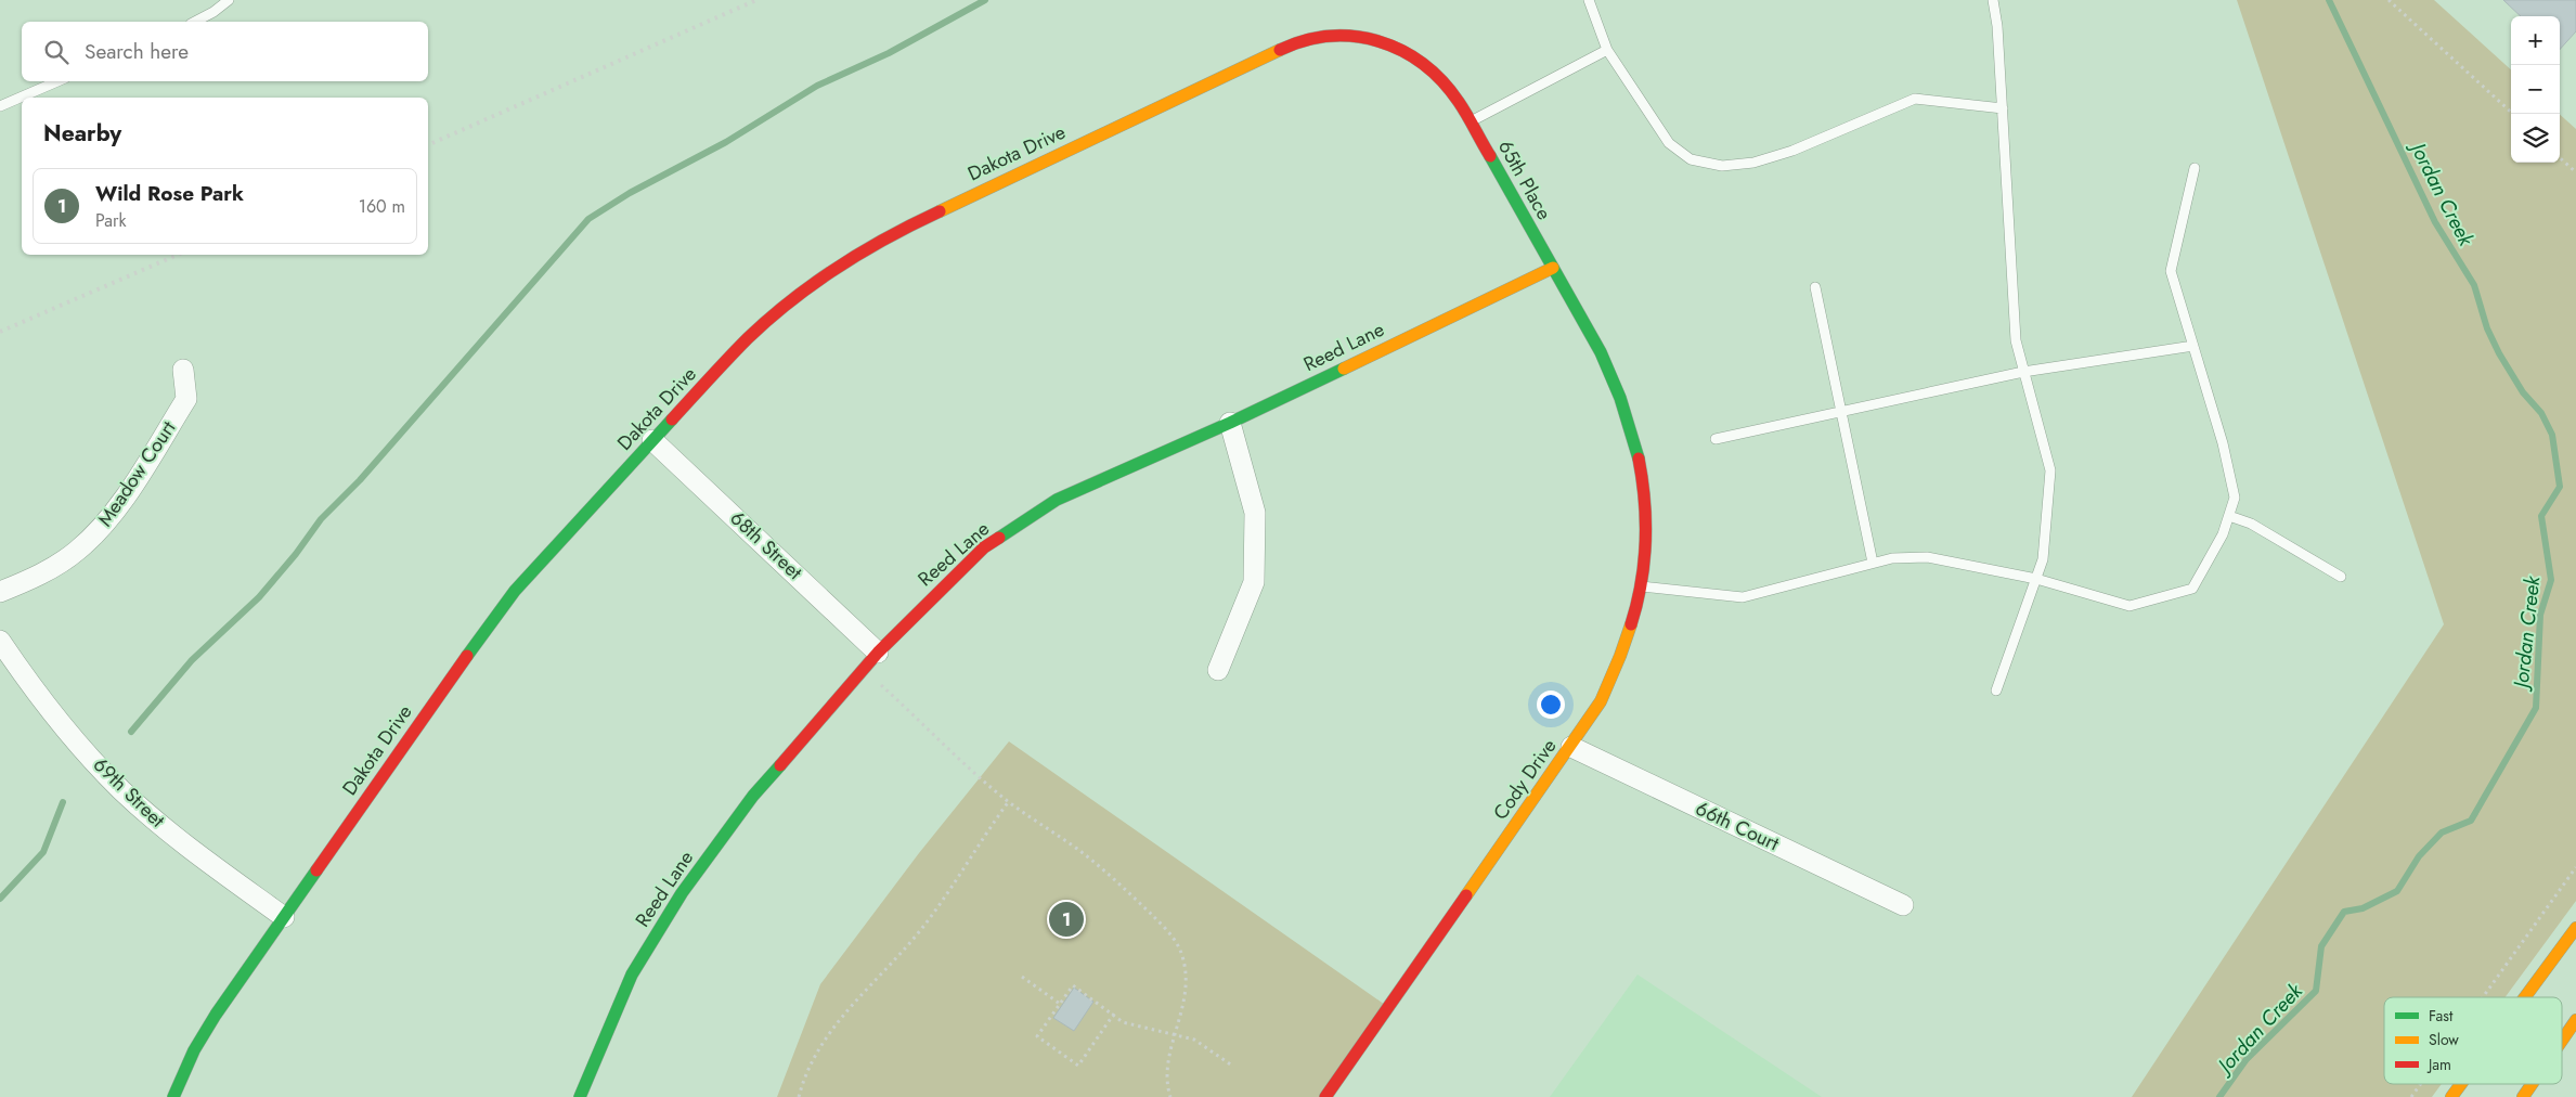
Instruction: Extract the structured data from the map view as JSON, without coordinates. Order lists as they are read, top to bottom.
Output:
{
  "streets": {
    "street": [
      "Dakota Drive",
      "65th Place",
      "Reed Lane",
      "Meadow Court",
      "68th Street",
      "Cody Drive",
      "69th Street",
      "66th Court"
    ]
  },
  "crossings": [
    ["Dakota Drive", "65th Place"],
    ["Dakota Drive", "68th Street"],
    ["Dakota Drive", "69th Street"],
    ["65th Place", "Reed Lane"],
    ["65th Place", "Cody Drive"],
    ["Reed Lane", "68th Street"],
    ["Cody Drive", "66th Court"]
  ],
  "water": ["Jordan Creek"],
  "legend": ["Fast", "Slow", "Jam"],
  "page": {
    "map_buttons": ["+", "−"],
    "search": "Search here",
    "heading": "Nearby",
    "list": [
      {
        "mark": "1",
        "name": "Wild Rose Park",
        "note": "Park",
        "value": "160 m"
      }
    ],
    "pins": "1"
  }
}
